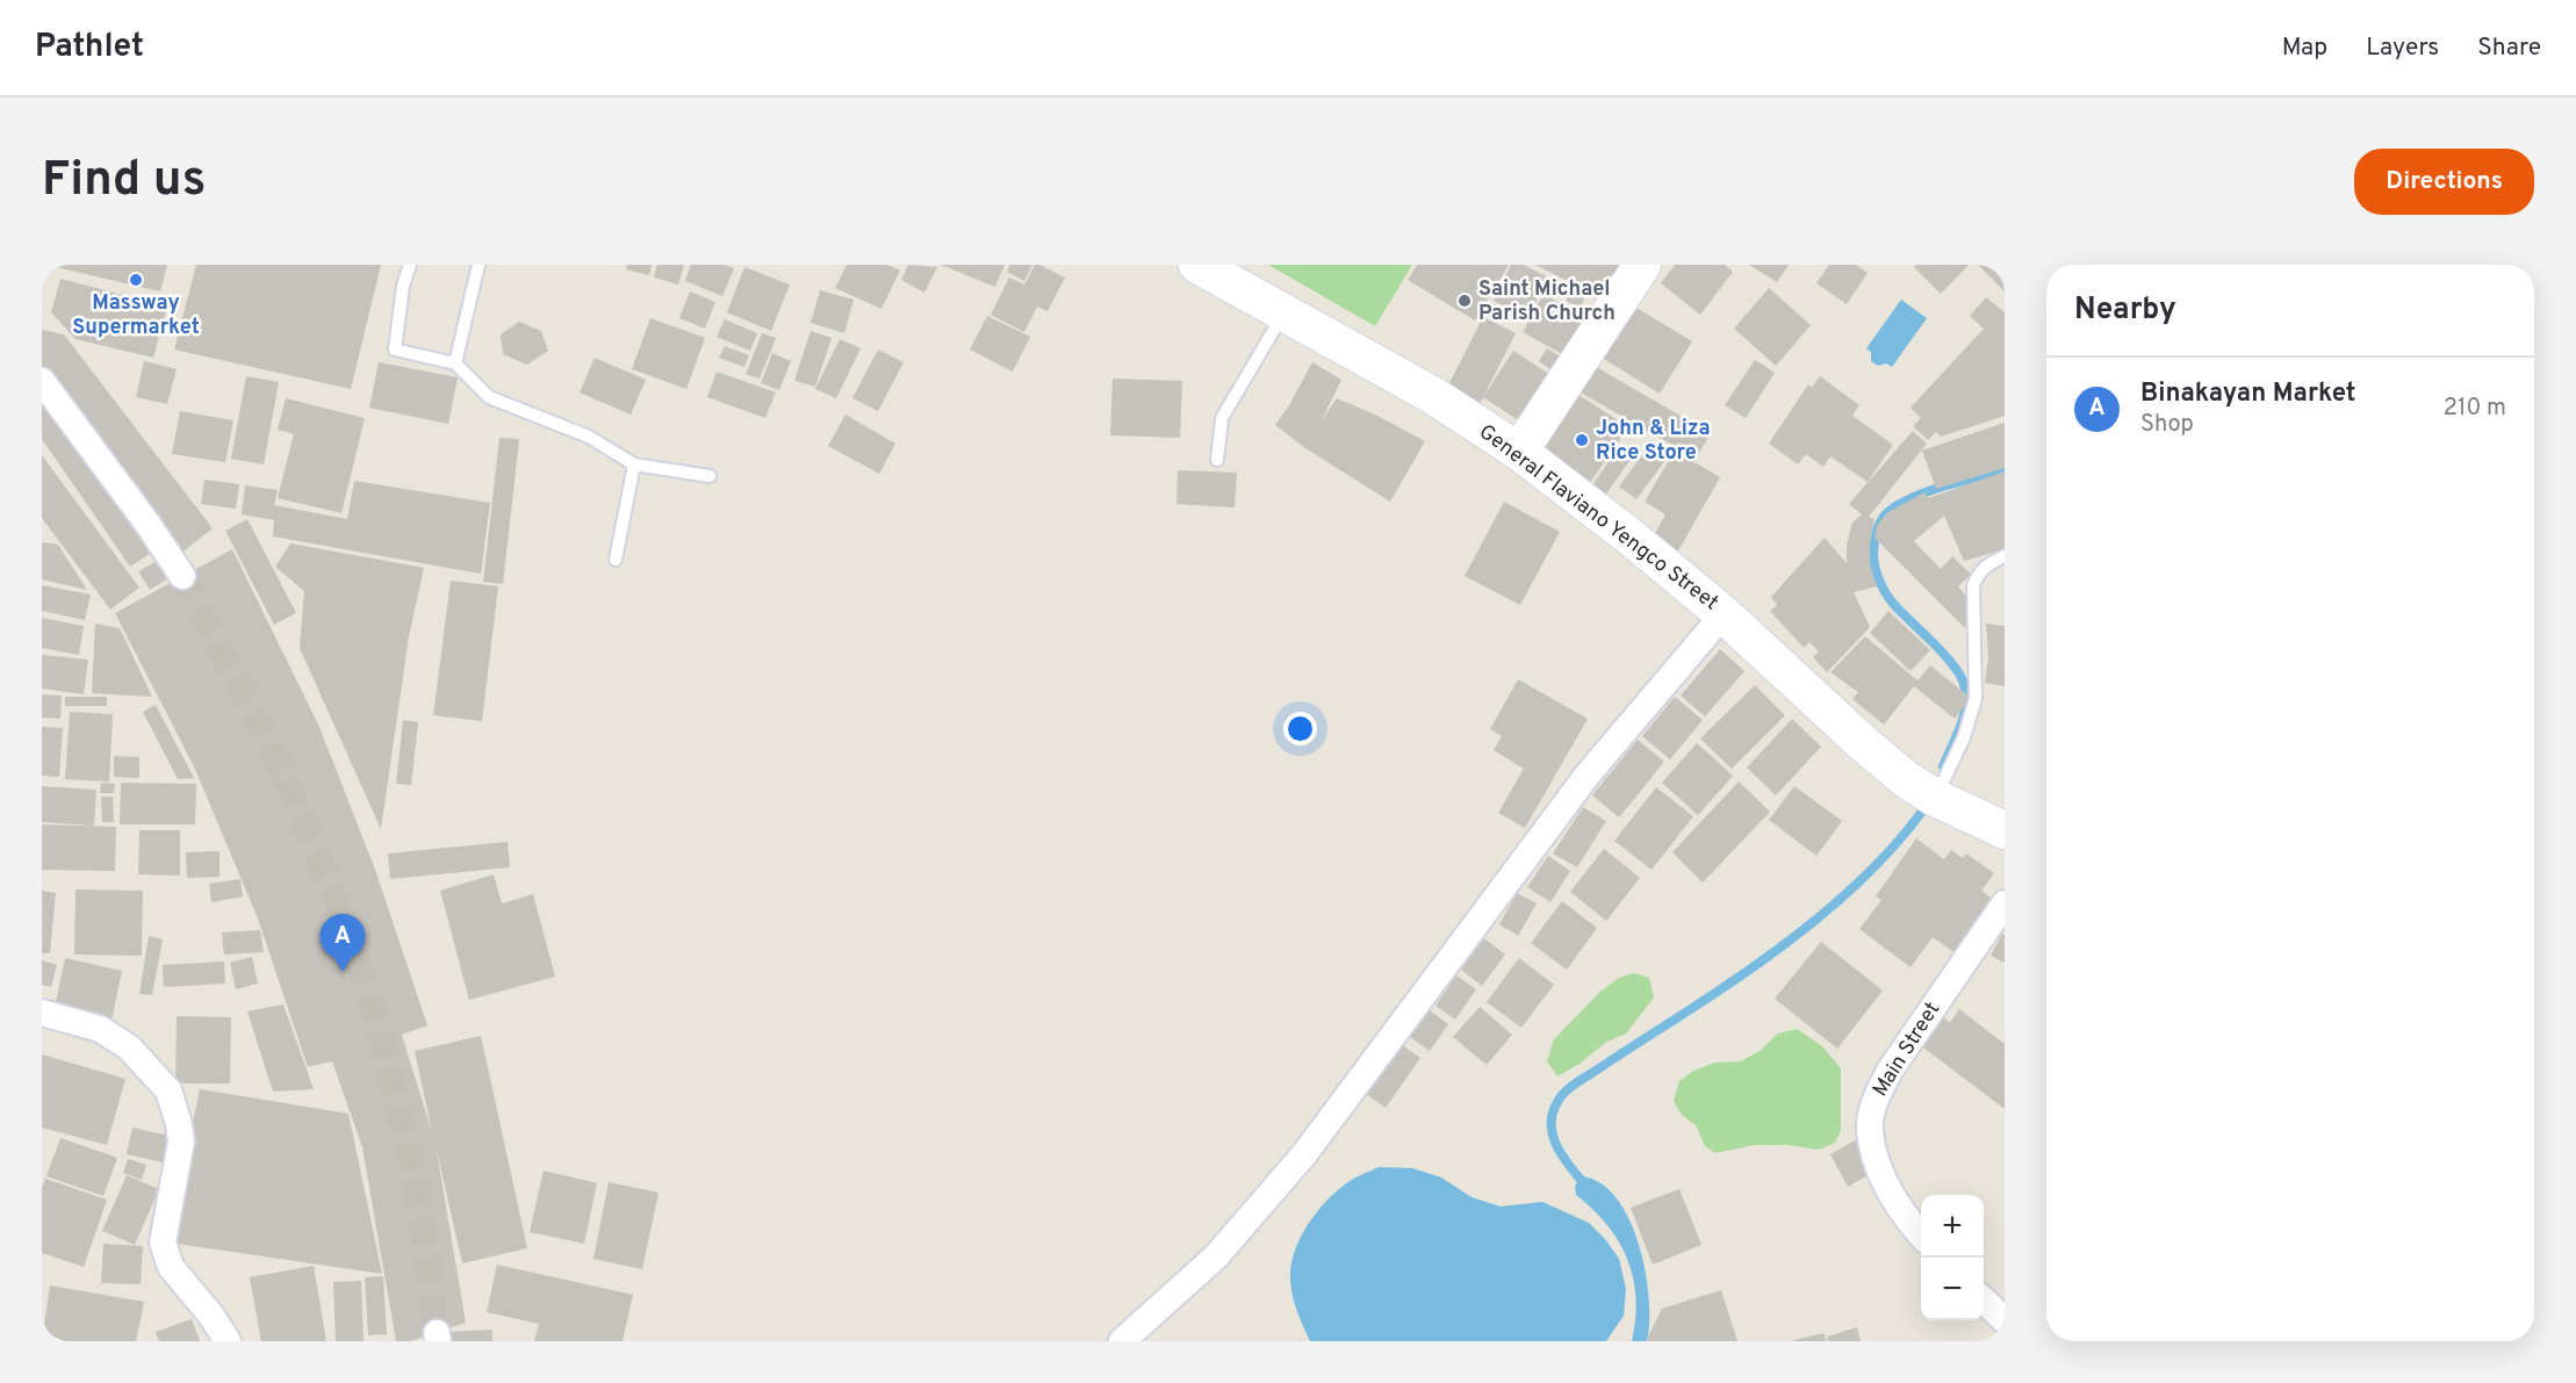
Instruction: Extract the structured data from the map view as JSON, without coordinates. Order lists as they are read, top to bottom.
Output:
{
  "streets": {
    "main road": ["General Flaviano Yengco Street"],
    "street": ["Main Street"]
  },
  "places": ["Massway Supermarket", "Saint Michael Parish Church", "John & Liza Rice Store"],
  "page": {
    "header": "Pathlet",
    "nav": ["Map", "Layers", "Share"],
    "buttons": "Directions",
    "title": "Find us",
    "heading": "Nearby",
    "list": [
      {
        "mark": "A",
        "name": "Binakayan Market",
        "note": "Shop",
        "value": "210 m"
      }
    ],
    "pins": "A",
    "map_buttons": ["+", "−"]
  }
}
